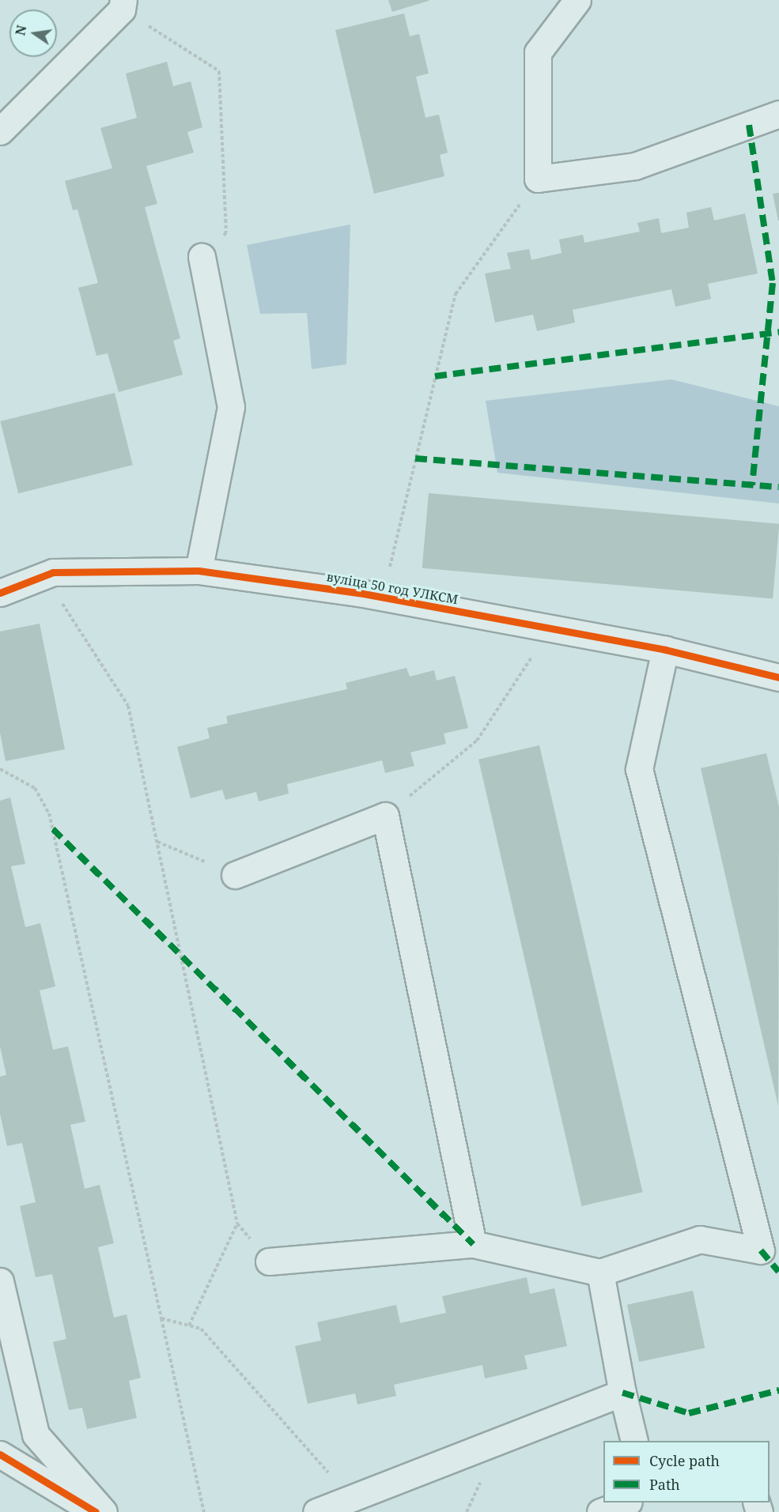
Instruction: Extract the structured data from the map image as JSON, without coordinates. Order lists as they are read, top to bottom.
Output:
{
  "streets": {
    "street": ["вуліца 50 год УЛКСМ"]
  },
  "legend": ["Cycle path", "Path"],
  "north": "left"
}
